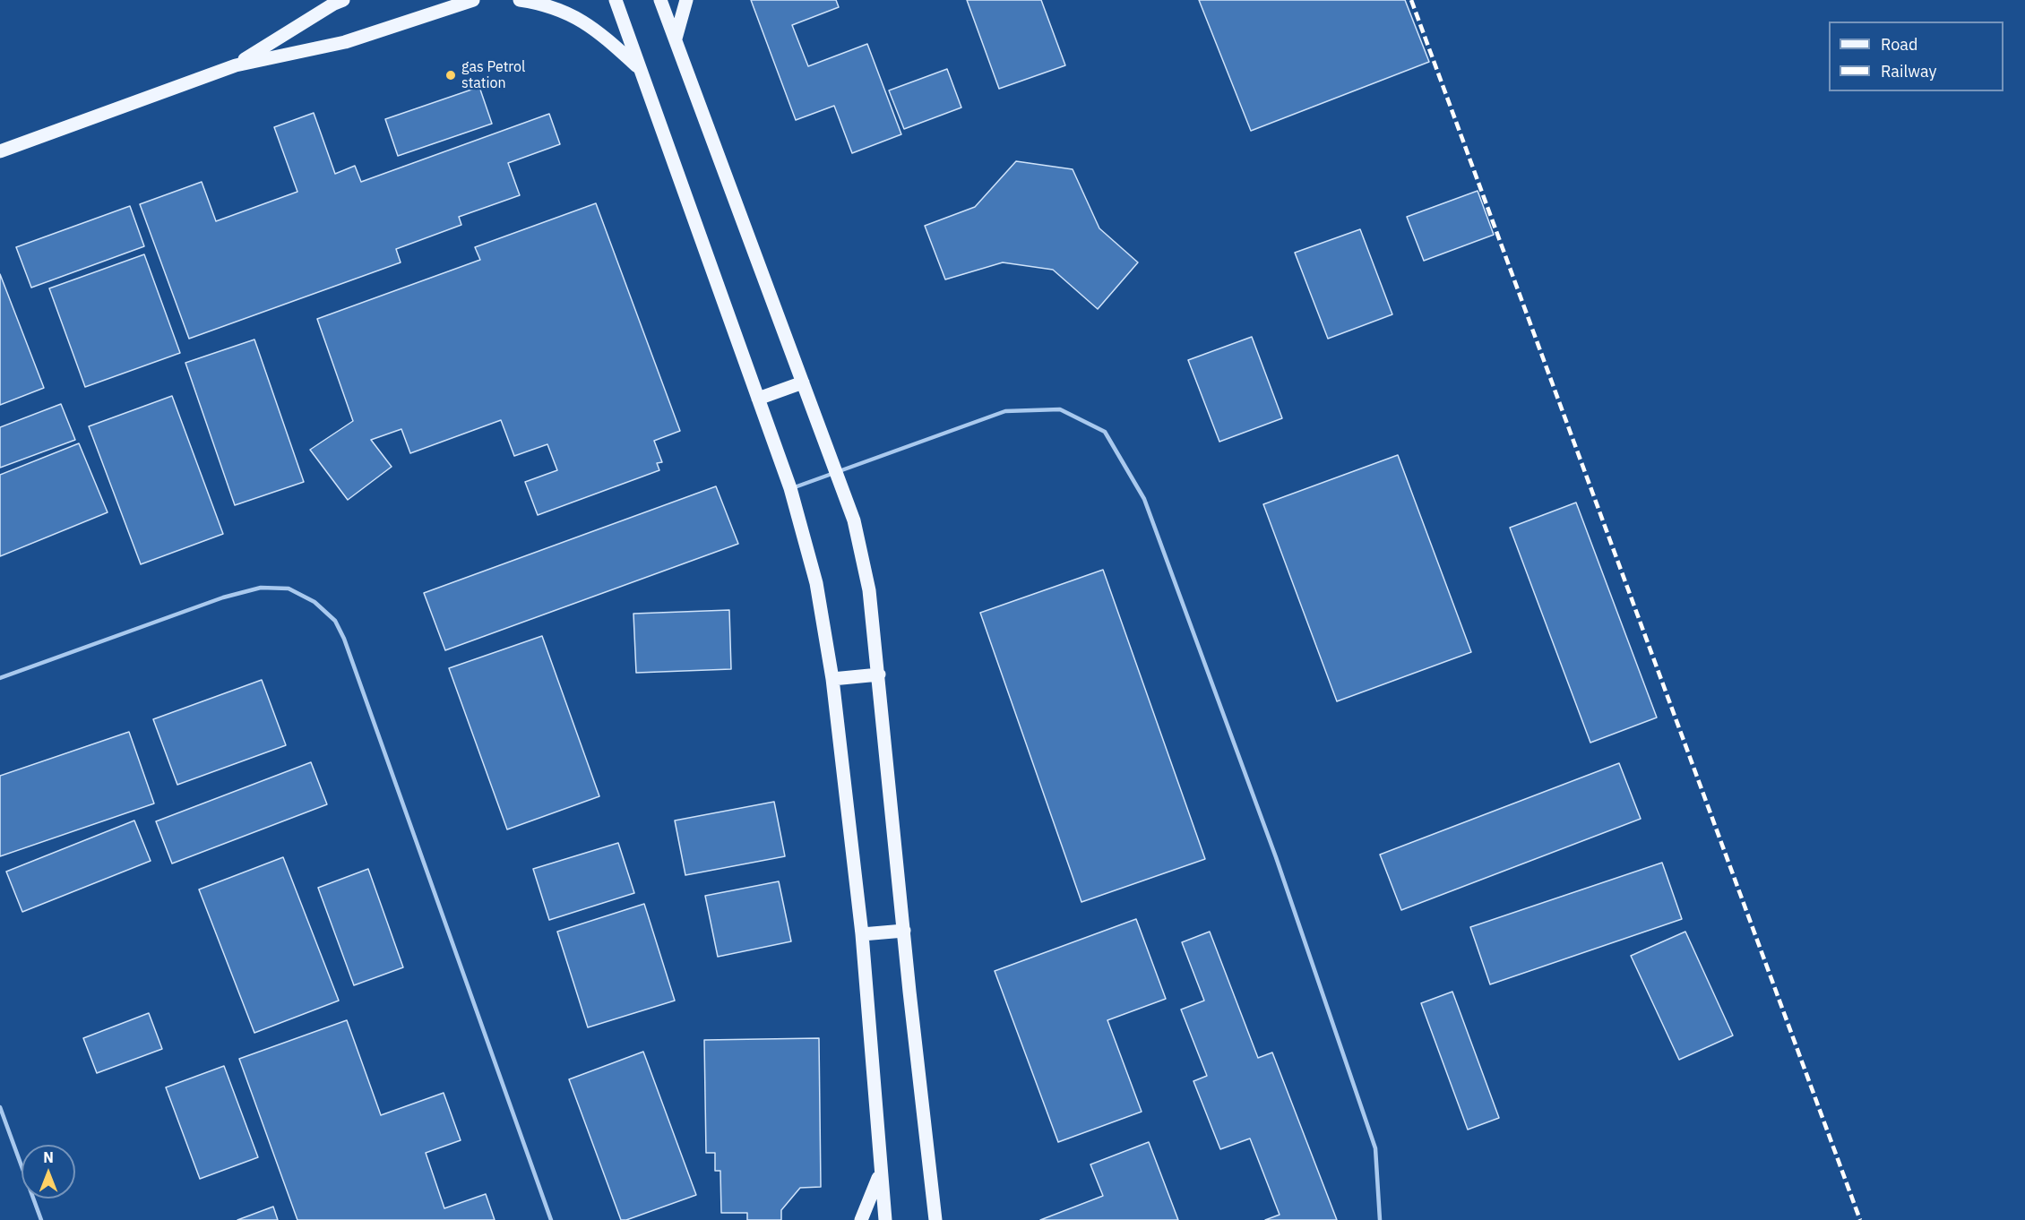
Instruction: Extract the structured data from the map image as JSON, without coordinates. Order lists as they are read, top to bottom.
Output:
{
  "places": ["gas Petrol station"],
  "legend": ["Road", "Railway"],
  "north": "top"
}
